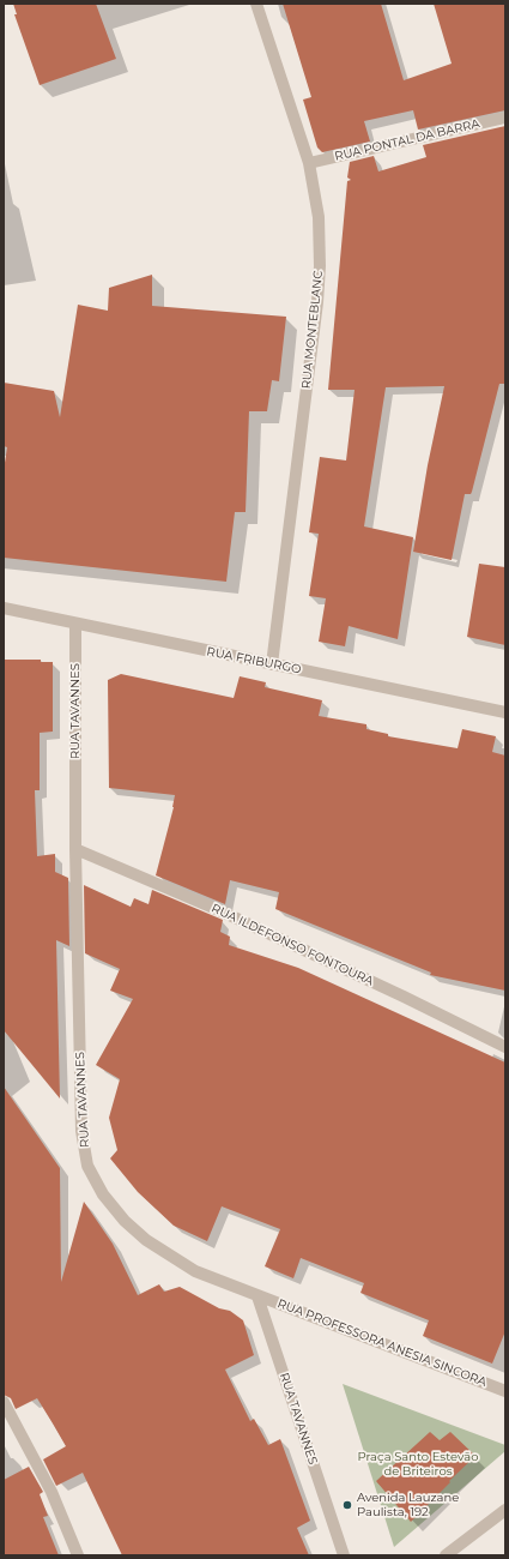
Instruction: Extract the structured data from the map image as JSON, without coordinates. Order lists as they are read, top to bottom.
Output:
{
  "streets": {
    "street": [
      "RUA PONTAL DA BARRA",
      "RUA MONTEBLANC",
      "RUA FRIBURGO",
      "RUA TAVANNES",
      "RUA ILDEFONSO FONTOURA",
      "RUA PROFESSORA ANESIA SINCORA"
    ]
  },
  "crossings": [
    ["RUA PONTAL DA BARRA", "RUA MONTEBLANC"],
    ["RUA MONTEBLANC", "RUA FRIBURGO"],
    ["RUA FRIBURGO", "RUA TAVANNES"],
    ["RUA TAVANNES", "RUA ILDEFONSO FONTOURA"],
    ["RUA TAVANNES", "RUA PROFESSORA ANESIA SINCORA"]
  ],
  "parks": ["Praça Santo Estevão de Briteiros"],
  "places": ["Avenida Lauzane Paulista, 192"]
}
